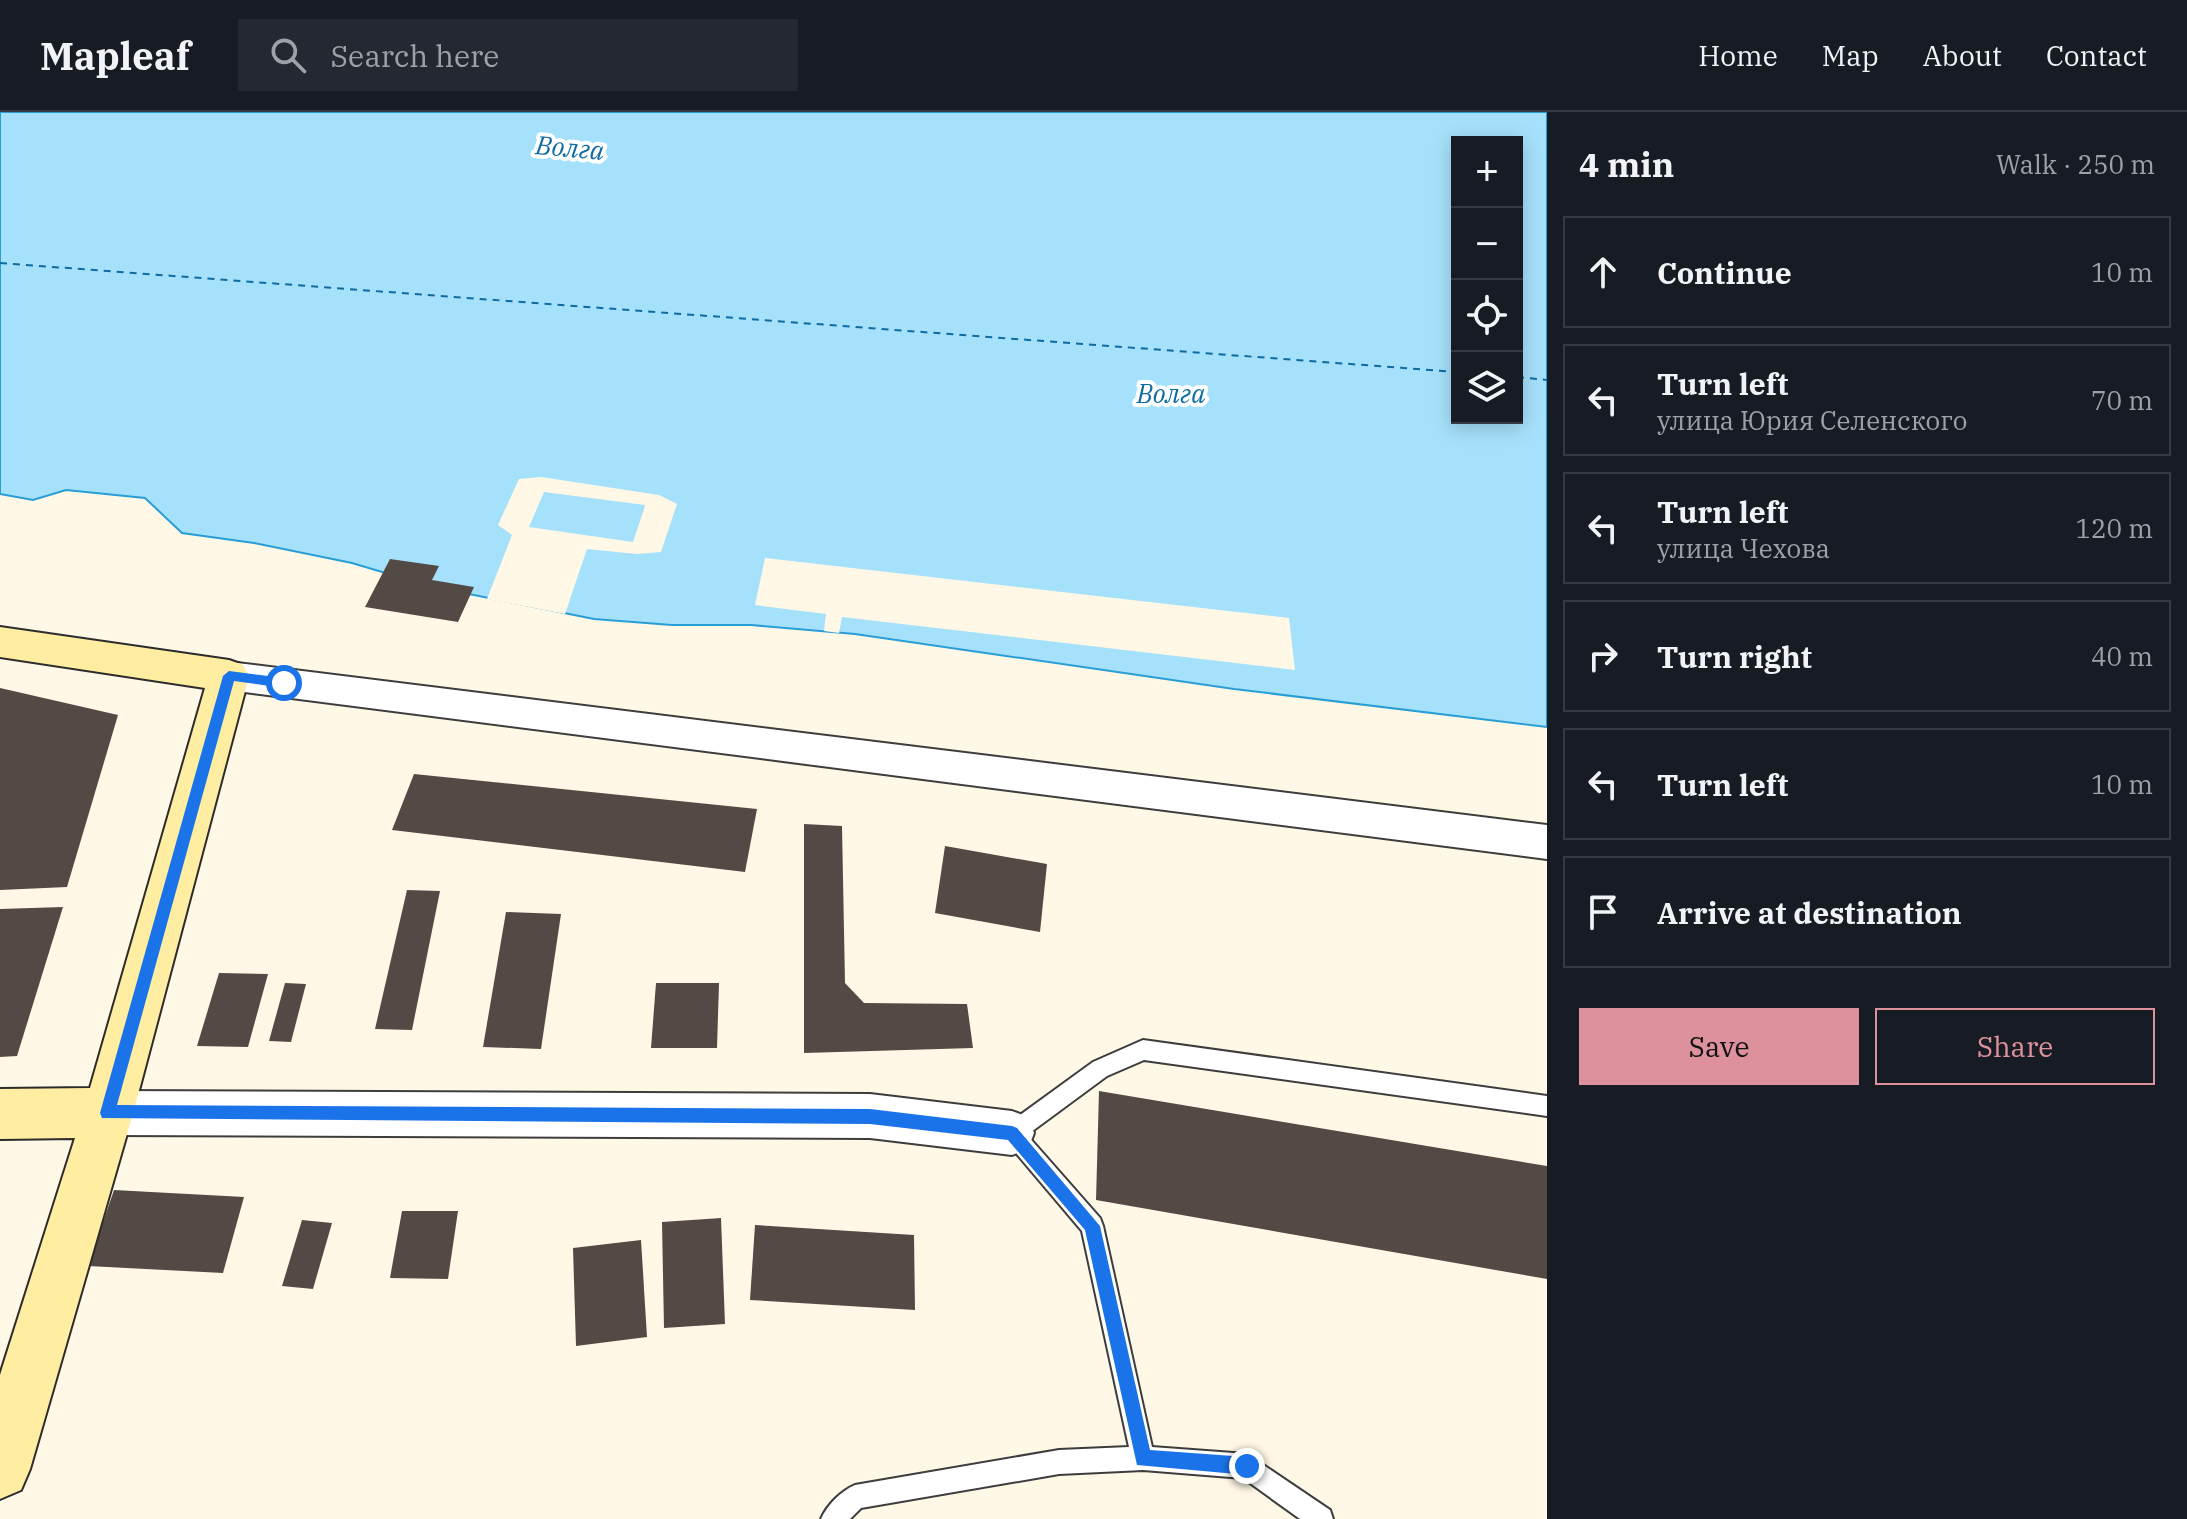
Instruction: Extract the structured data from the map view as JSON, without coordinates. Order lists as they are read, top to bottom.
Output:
{
  "water": ["Волга"],
  "page": {
    "header": "Mapleaf",
    "search": "Search here",
    "nav": [
      "Home",
      "Map",
      "About",
      "Contact"
    ],
    "heading": ["4 min", "Walk · 250 m"],
    "map_buttons": ["+", "−"],
    "list": [
      ["Continue", "10 m"],
      ["Turn left", "улица Юрия Селенского", "70 m"],
      ["Turn left", "улица Чехова", "120 m"],
      ["Turn right", "40 m"],
      ["Turn left", "10 m"],
      "Arrive at destination"
    ],
    "buttons": ["Save", "Share"]
  }
}
